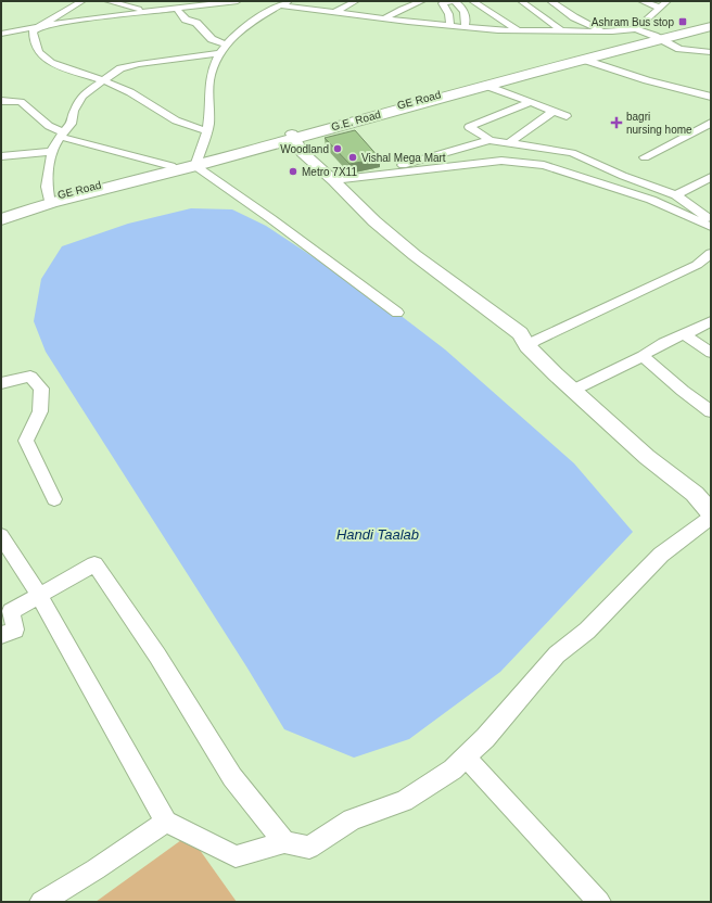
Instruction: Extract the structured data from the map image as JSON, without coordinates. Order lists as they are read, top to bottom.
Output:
{
  "streets": {
    "main road": ["GE Road", "G.E. Road"]
  },
  "crossings": [
    ["GE Road", "G.E. Road"]
  ],
  "water": ["Handi Taalab"],
  "places": {
    "transit": ["Ashram Bus stop"],
    "health": ["bagri nursing home"],
    "other": ["Woodland", "Vishal Mega Mart", "Metro 7X11"]
  }
}
